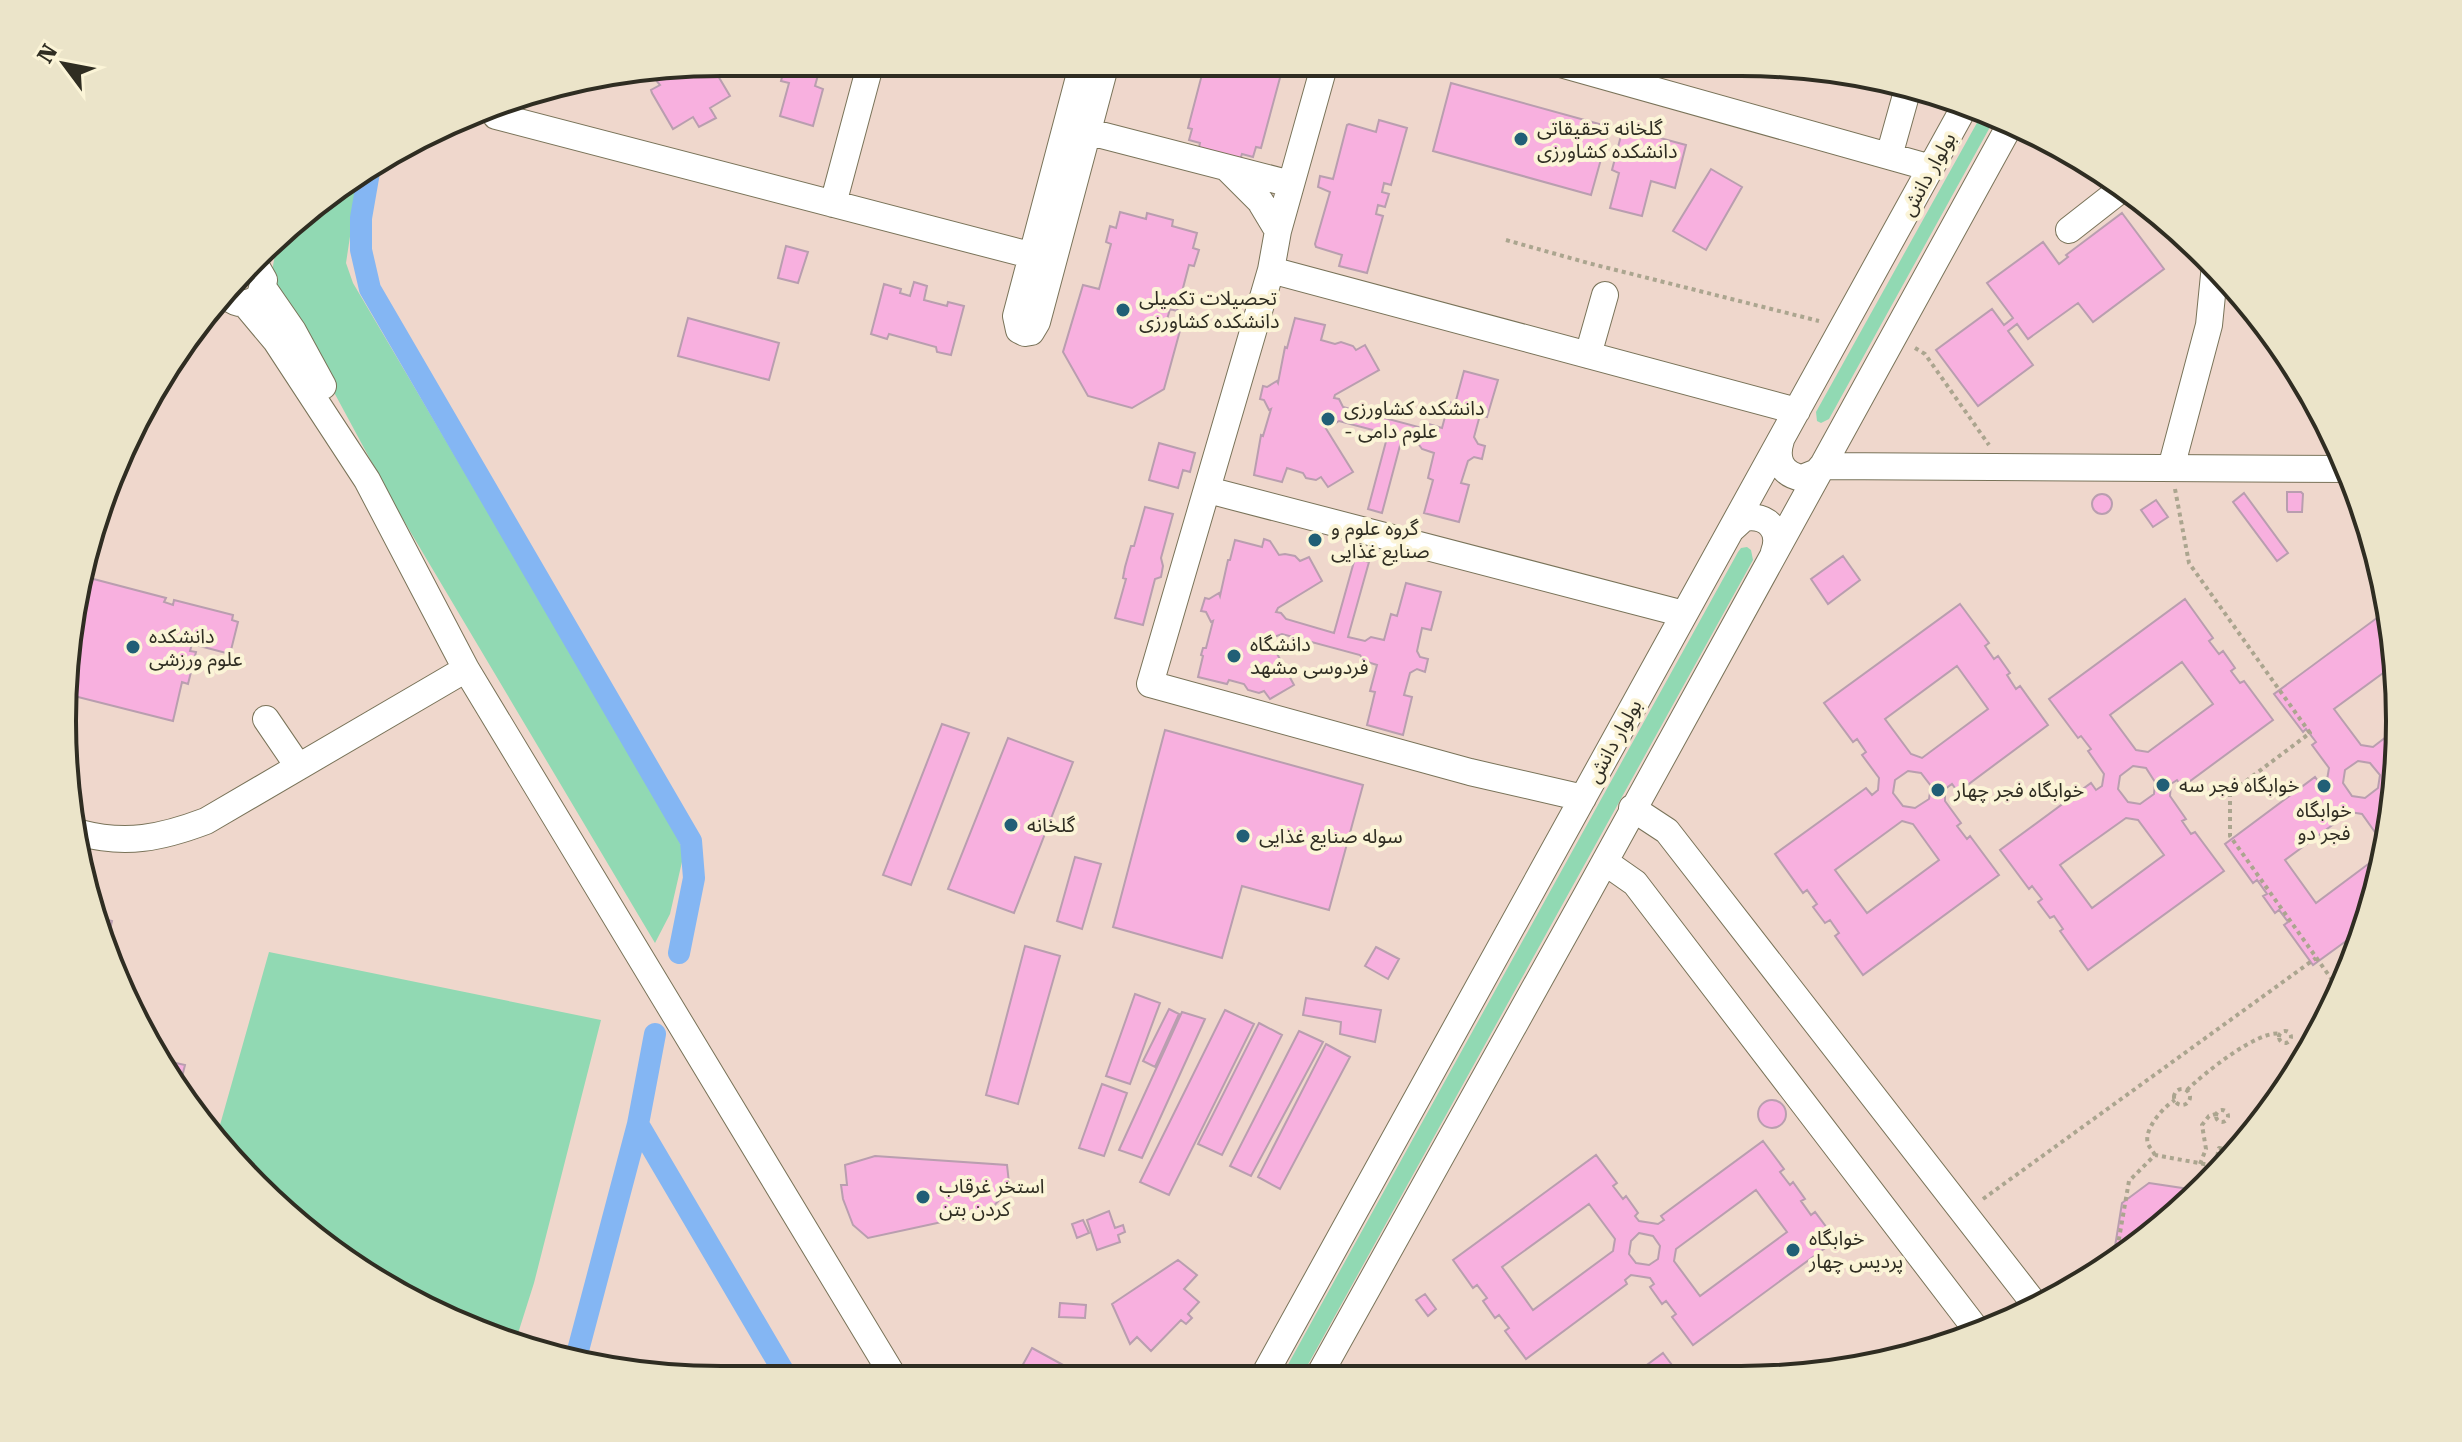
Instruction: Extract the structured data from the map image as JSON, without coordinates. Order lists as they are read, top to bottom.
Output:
{
  "streets": {
    "street": ["بولوار دانش"]
  },
  "places": [
    "گلخانه تحقیقاتی دانشکده کشاورزی",
    "تحصیلات تکمیلی دانشکده کشاورزی",
    "دانشکده کشاورزی - علوم دامی",
    "گروه علوم و صنایع غذایی",
    "دانشکده علوم ورزشی",
    "دانشگاه فردوسی مشهد",
    "خوابگاه فجر سه",
    "خوابگاه فجر دو",
    "خوابگاه فجر چهار",
    "گلخانه",
    "سوله صنایع غذایی",
    "استخر غرقاب کردن بتن",
    "خوابگاه پردیس چهار"
  ],
  "north": "top left"
}
